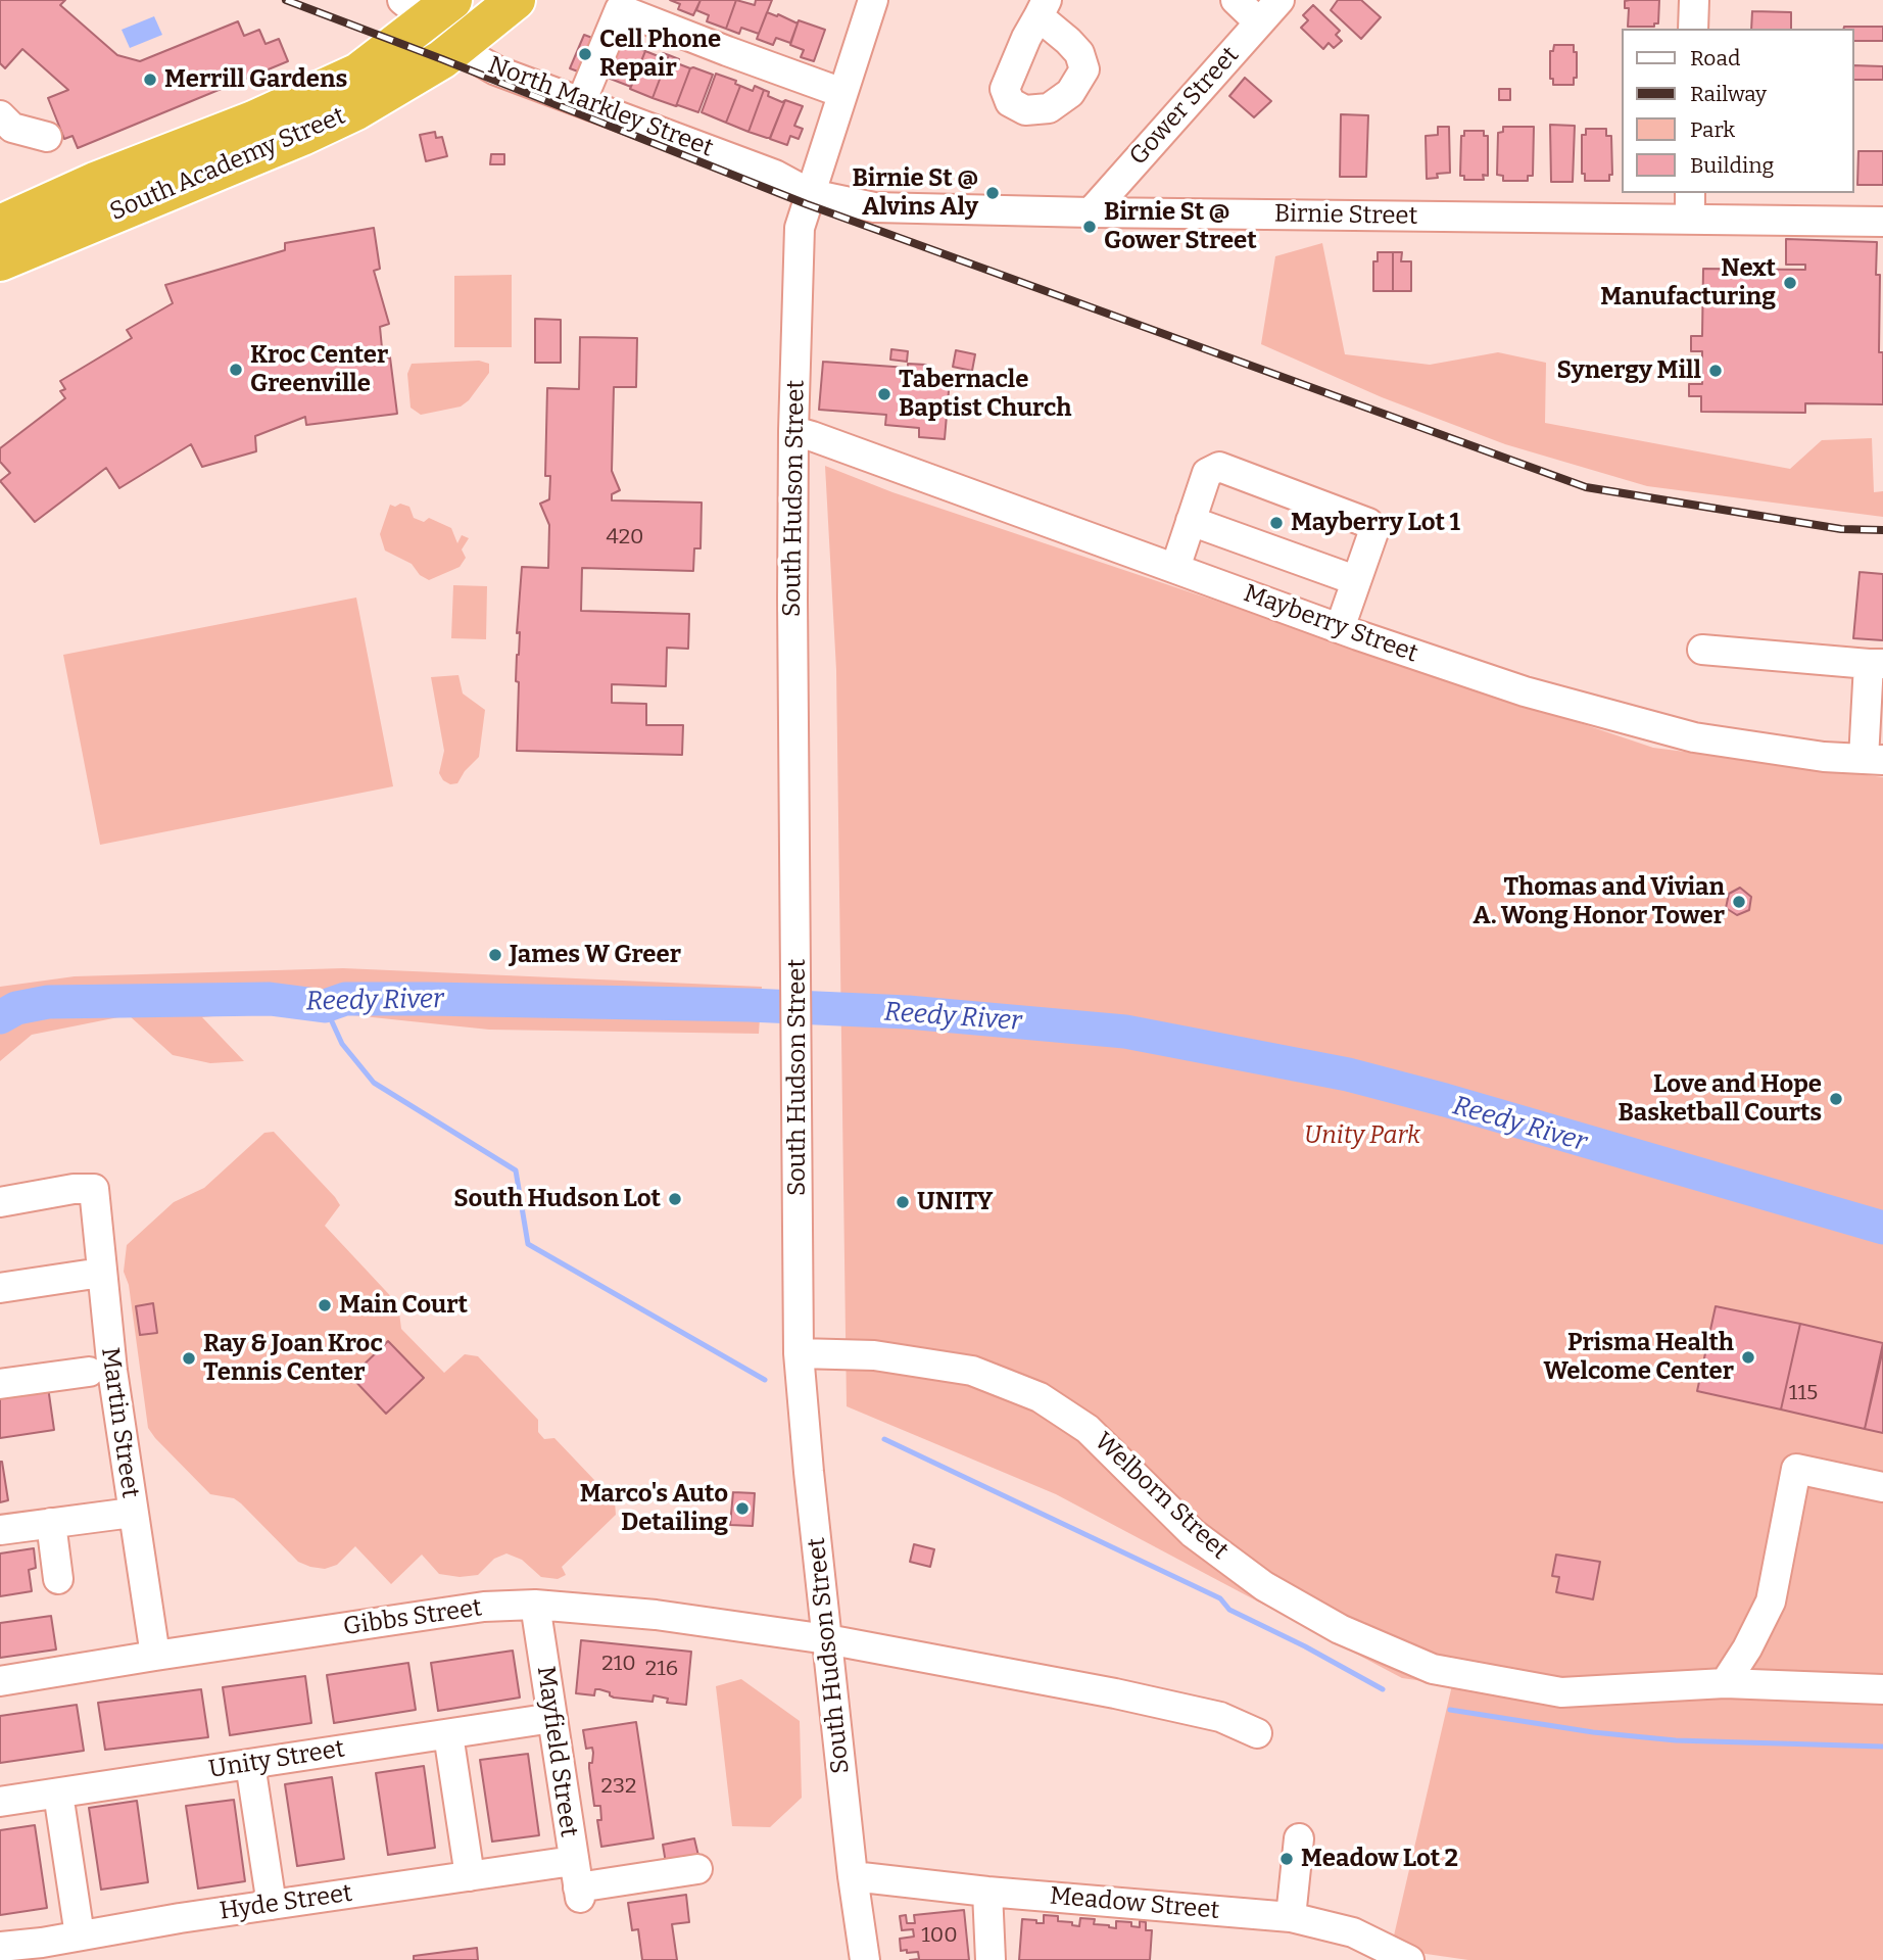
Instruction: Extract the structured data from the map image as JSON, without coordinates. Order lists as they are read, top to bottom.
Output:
{
  "streets": {
    "highway": ["South Academy Street"],
    "street": [
      "Gower Street",
      "North Markley Street",
      "Birnie Street",
      "South Hudson Street",
      "Mayberry Street",
      "Martin Street",
      "Welborn Street",
      "Gibbs Street",
      "Mayfield Street",
      "Unity Street",
      "Hyde Street",
      "Meadow Street"
    ]
  },
  "crossings": [
    ["Gower Street", "Birnie Street"],
    ["North Markley Street", "South Academy Street"],
    ["North Markley Street", "Birnie Street"],
    ["North Markley Street", "South Hudson Street"],
    ["Birnie Street", "South Hudson Street"],
    ["South Hudson Street", "Mayberry Street"],
    ["South Hudson Street", "Welborn Street"],
    ["South Hudson Street", "Gibbs Street"],
    ["South Hudson Street", "Meadow Street"],
    ["Martin Street", "Gibbs Street"],
    ["Gibbs Street", "Mayfield Street"],
    ["Mayfield Street", "Unity Street"],
    ["Mayfield Street", "Hyde Street"]
  ],
  "water": ["Reedy River"],
  "parks": ["Unity Park"],
  "places": [
    "Cell Phone Repair",
    "Merrill Gardens",
    "Birnie St @ Alvins Aly",
    "Birnie St @ Gower Street",
    "Next Manufacturing",
    "Kroc Center Greenville",
    "Synergy Mill",
    "Tabernacle Baptist Church",
    "Mayberry Lot 1",
    "Thomas and Vivian A. Wong Honor Tower",
    "James W Greer",
    "Love and Hope Basketball Courts",
    "South Hudson Lot",
    "UNITY",
    "Main Court",
    "Prisma Health Welcome Center",
    "Ray & Joan Kroc Tennis Center",
    "Marco's Auto Detailing",
    "Meadow Lot 2"
  ],
  "house_numbers": [
    "420",
    "115",
    "210",
    "216",
    "232",
    "100"
  ],
  "legend": [
    "Road",
    "Railway",
    "Park",
    "Building"
  ]
}
